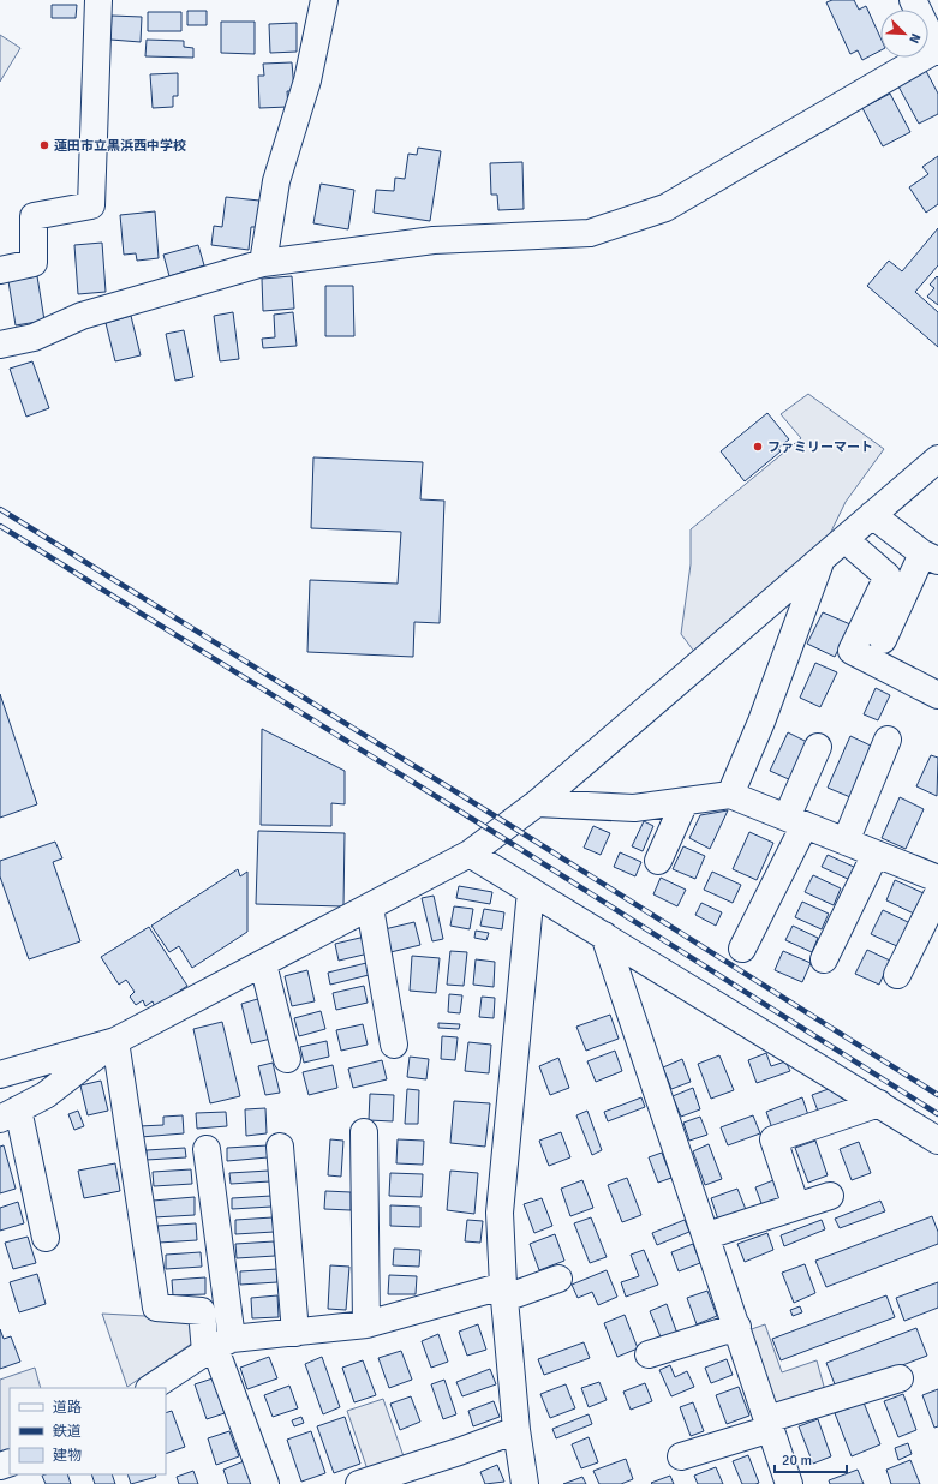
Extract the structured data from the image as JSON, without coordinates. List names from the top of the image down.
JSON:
{
  "places": ["蓮田市立黒浜西中学校", "ファミリーマート"],
  "legend": ["道路", "鉄道", "建物"],
  "scale_bar": "20 m",
  "north": "bottom right"
}
